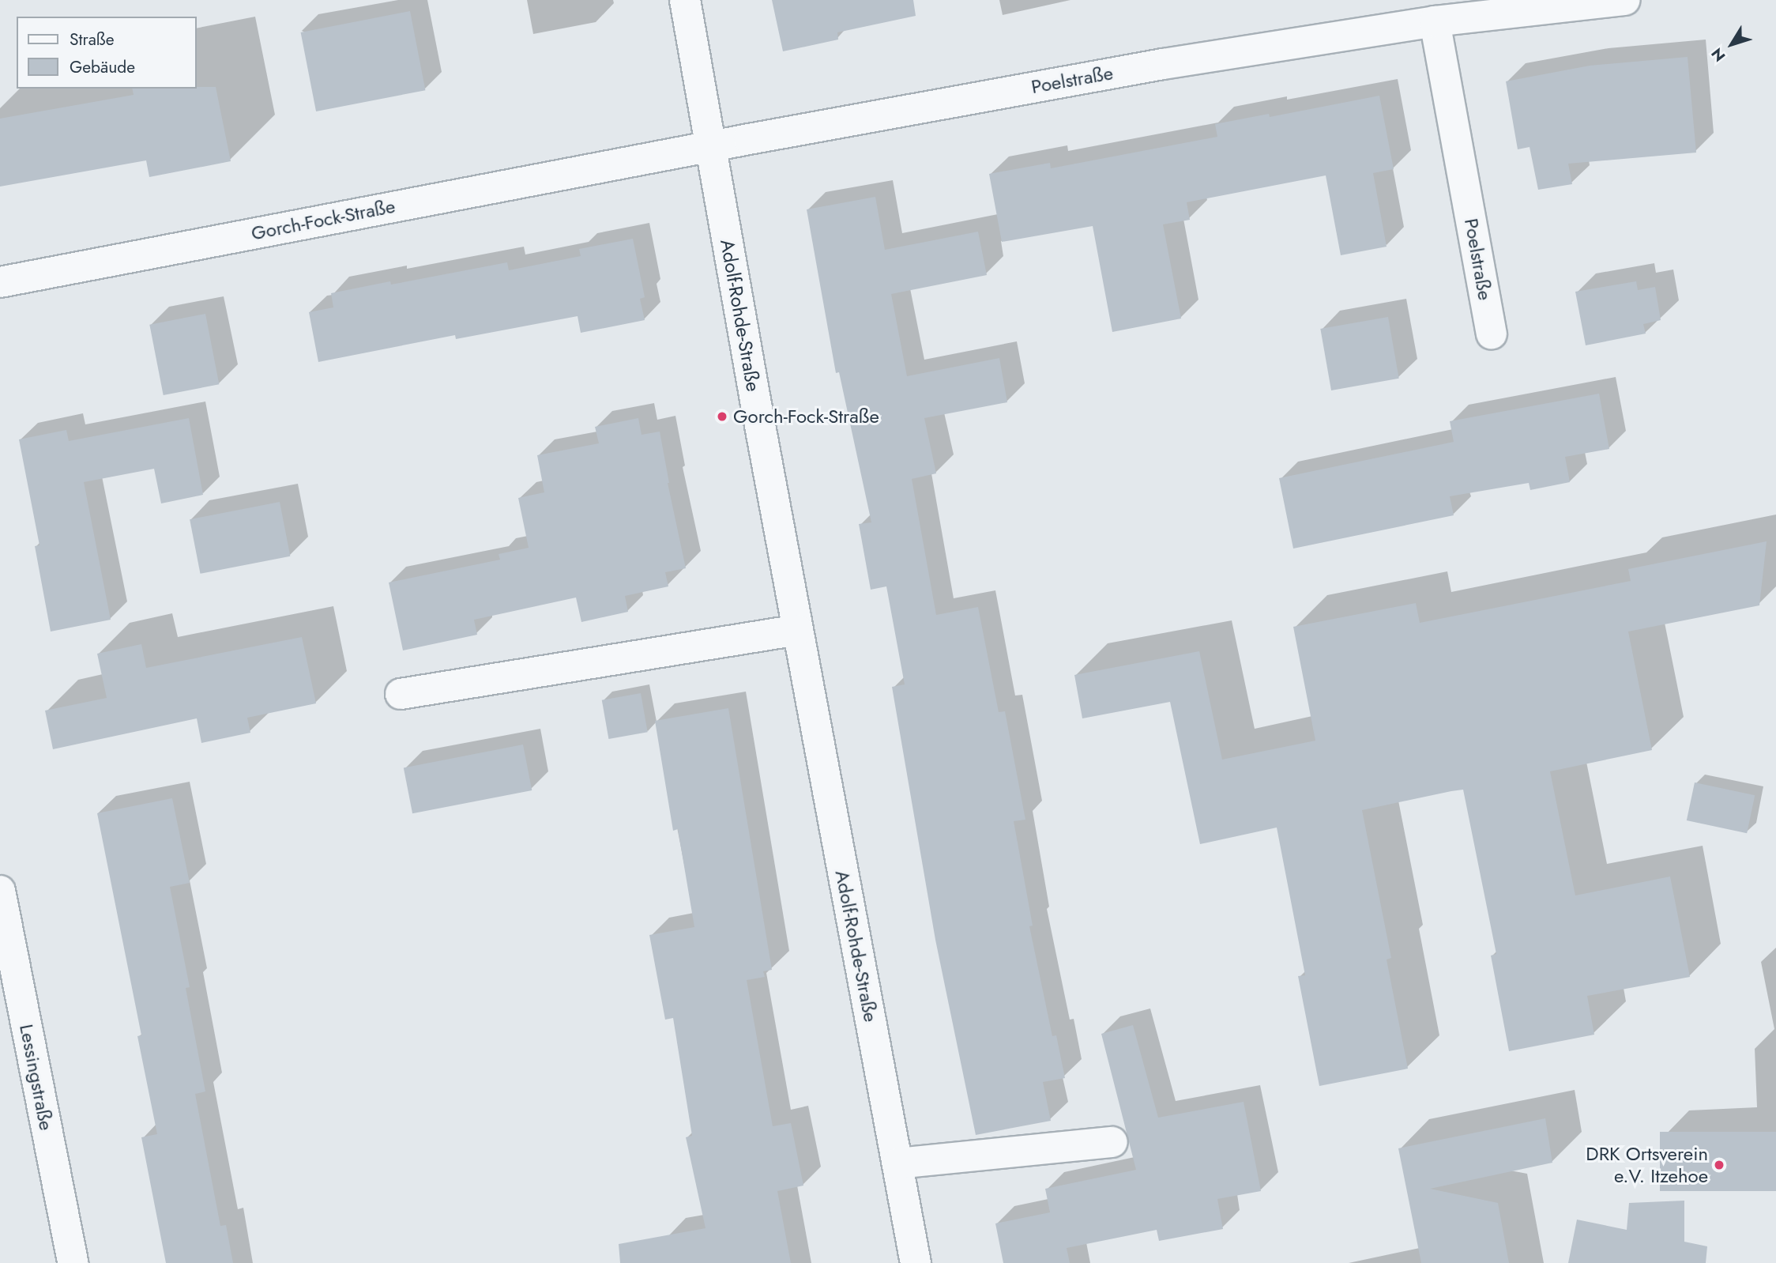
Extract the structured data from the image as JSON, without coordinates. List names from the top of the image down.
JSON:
{
  "streets": {
    "street": [
      "Poelstraße",
      "Gorch-Fock-Straße",
      "Adolf-Rohde-Straße",
      "Lessingstraße"
    ]
  },
  "crossings": [
    ["Poelstraße", "Gorch-Fock-Straße"],
    ["Poelstraße", "Adolf-Rohde-Straße"],
    ["Gorch-Fock-Straße", "Adolf-Rohde-Straße"]
  ],
  "places": ["Gorch-Fock-Straße", "DRK Ortsverein e.V. Itzehoe"],
  "legend": ["Straße", "Gebäude"],
  "north": "bottom left"
}
